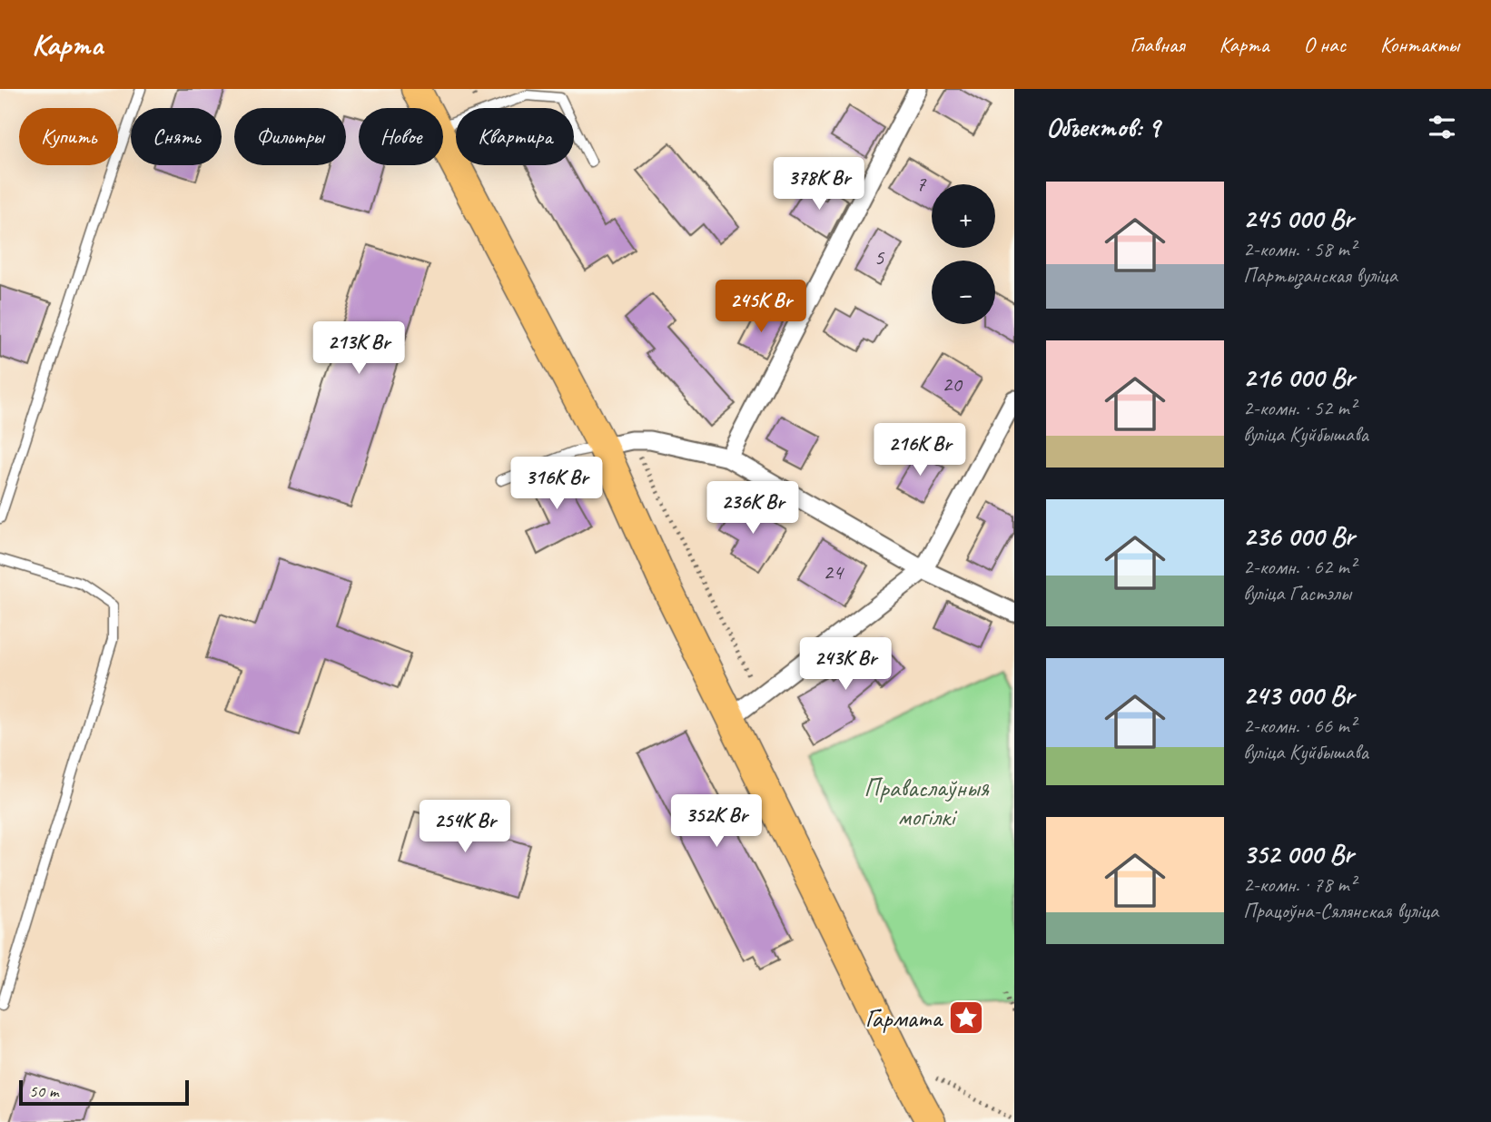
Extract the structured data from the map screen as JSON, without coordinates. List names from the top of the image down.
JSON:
{
  "parks": ["Праваслаўныя могілкі"],
  "places": {
    "place": ["Гармата"]
  },
  "house_numbers": [
    "7",
    "5",
    "20",
    "24"
  ],
  "scale_bar": "50 m",
  "page": {
    "header": "Карта",
    "nav": [
      "Главная",
      "Карта",
      "О нас",
      "Контакты"
    ],
    "heading": "Объектов: 9",
    "chip": [
      "Купить",
      "Снять",
      "Фильтры",
      "Новое",
      "Квартира"
    ],
    "price": [
      "378K Br",
      "245K Br",
      "213K Br",
      "216K Br",
      "316K Br",
      "236K Br",
      "243K Br",
      "352K Br",
      "254K Br"
    ],
    "list": [
      {
        "name": "245 000 Br",
        "note": "2-комн. · 58 m² · Партызанская вуліца"
      },
      {
        "name": "216 000 Br",
        "note": "2-комн. · 52 m² · вуліца Куйбышава"
      },
      {
        "name": "236 000 Br",
        "note": "2-комн. · 62 m² · вуліца Гастэлы"
      },
      {
        "name": "243 000 Br",
        "note": "2-комн. · 66 m² · вуліца Куйбышава"
      },
      {
        "name": "352 000 Br",
        "note": "2-комн. · 78 m² · Працоўна-Сялянская вуліца"
      }
    ],
    "map_buttons": ["+", "−"],
    "scale": "50 m"
  }
}
